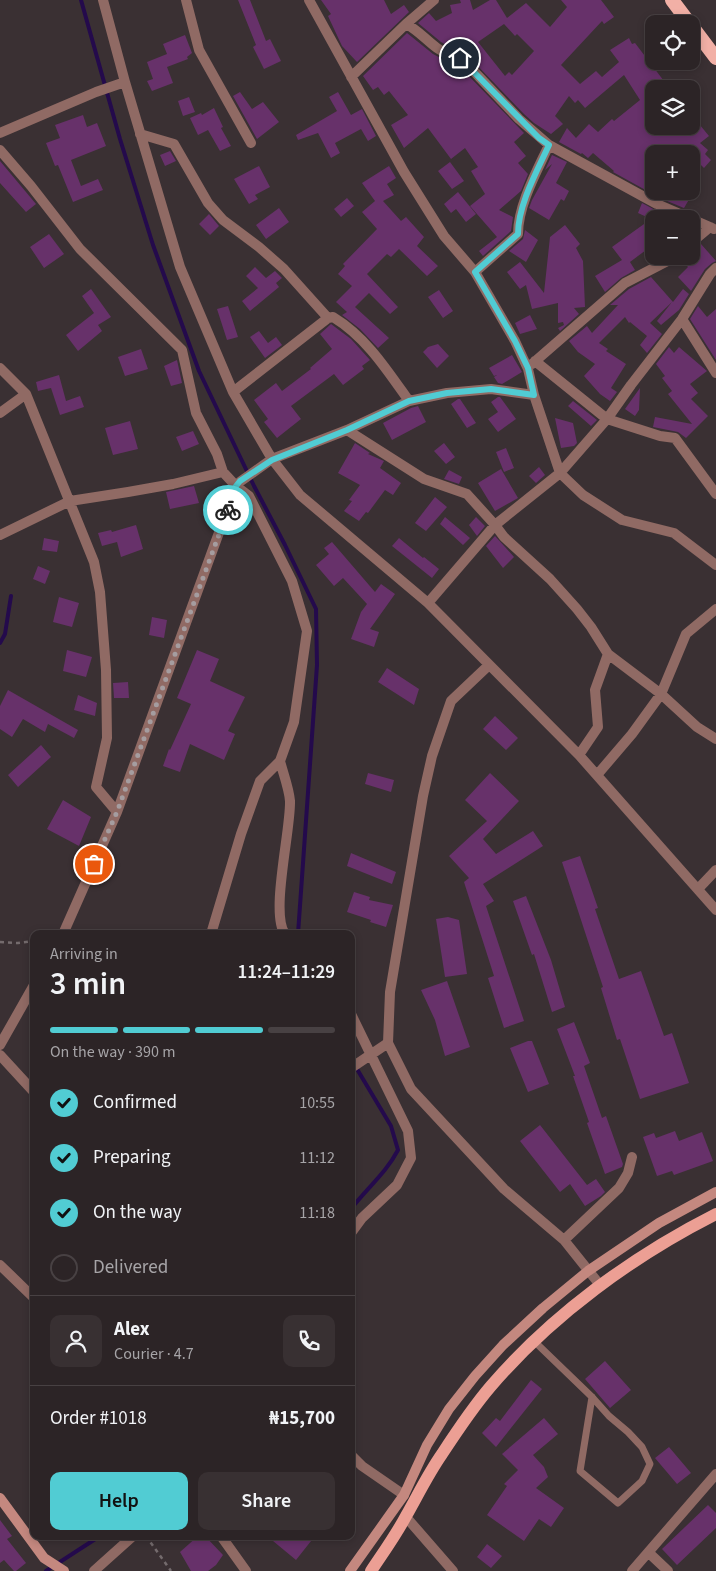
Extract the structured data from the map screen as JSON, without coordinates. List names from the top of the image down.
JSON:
{
  "page": {
    "map_buttons": ["+", "−"],
    "heading": ["3 min", "Arriving in", "11:24–11:29"],
    "panel": [
      "Alex",
      "Courier · 4.7",
      "Order #1018",
      "₦15,700"
    ],
    "bar": "On the way · 390 m",
    "list": [
      ["Confirmed", "10:55"],
      ["Preparing", "11:12"],
      ["On the way", "11:18"],
      "Delivered"
    ],
    "buttons": ["Help", "Share"]
  }
}
